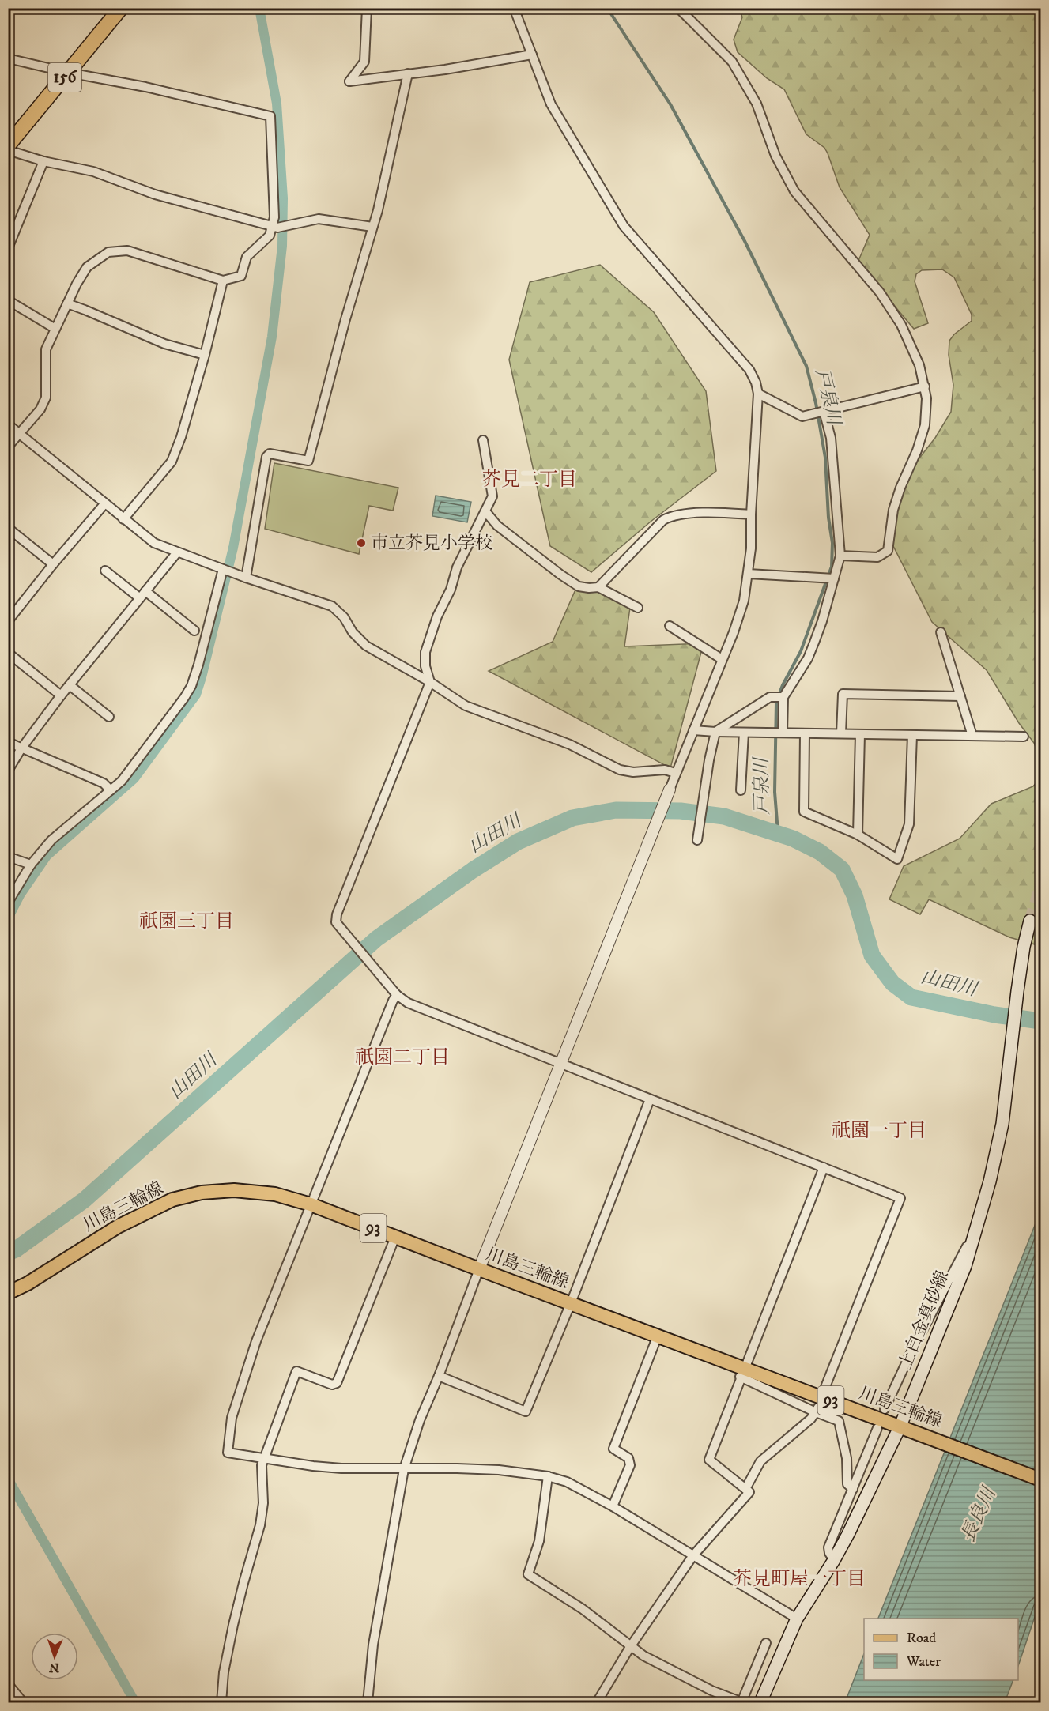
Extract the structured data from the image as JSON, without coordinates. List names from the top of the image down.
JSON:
{
  "streets": {
    "highway": ["156"],
    "main road": ["川島三輪線", "93", "上白金真砂線"]
  },
  "crossings": [
    ["川島三輪線", "上白金真砂線"]
  ],
  "districts": [
    "芥見二丁目",
    "祇園三丁目",
    "祇園二丁目",
    "祇園一丁目",
    "芥見町屋一丁目"
  ],
  "water": ["戸泉川", "山田川", "長良川"],
  "places": ["市立芥見小学校"],
  "legend": ["Road", "Water"],
  "north": "bottom"
}
